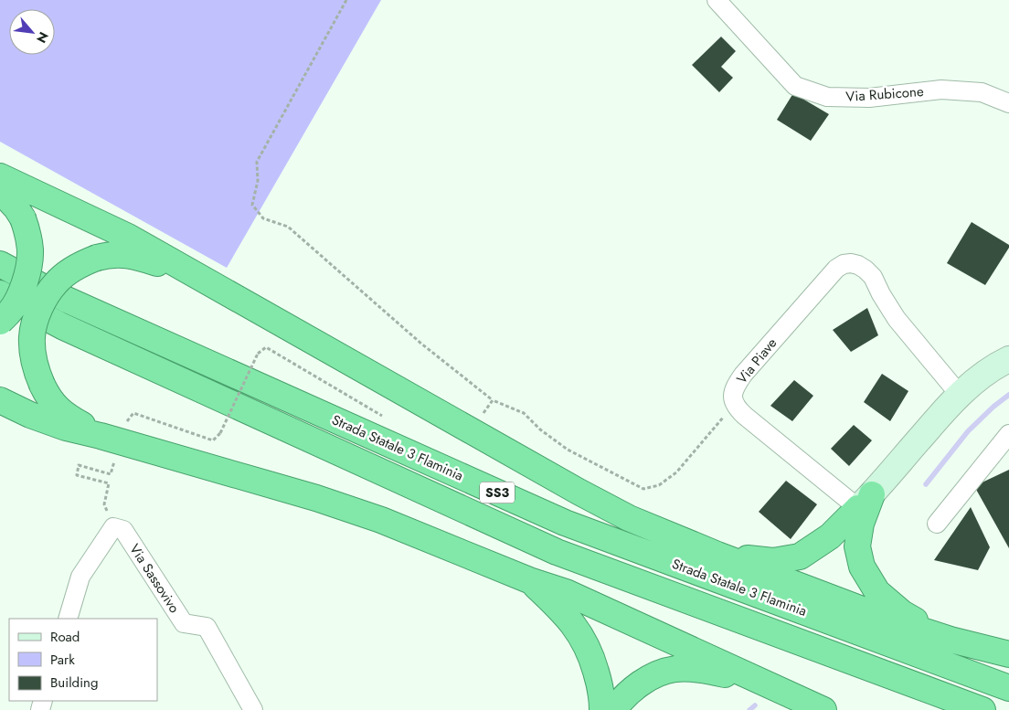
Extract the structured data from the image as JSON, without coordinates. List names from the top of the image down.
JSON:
{
  "streets": {
    "highway": ["Strada Statale 3 Flaminia", "SS3"],
    "street": ["Via Rubicone", "Via Piave", "Via Sassovivo"]
  },
  "legend": ["Road", "Park", "Building"],
  "north": "bottom right"
}
